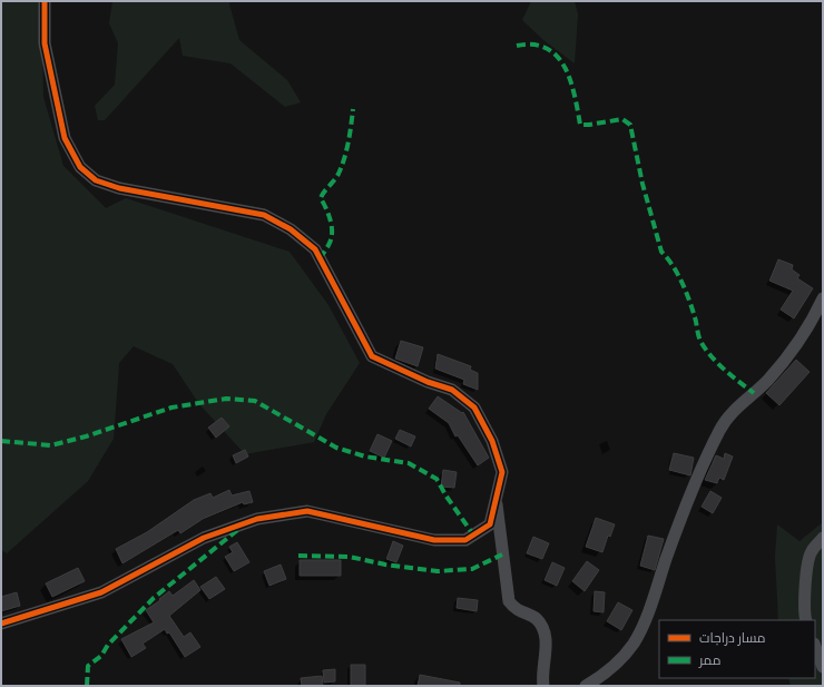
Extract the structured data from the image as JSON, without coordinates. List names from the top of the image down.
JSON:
{
  "legend": ["مسار دراجات", "ممر"]
}
